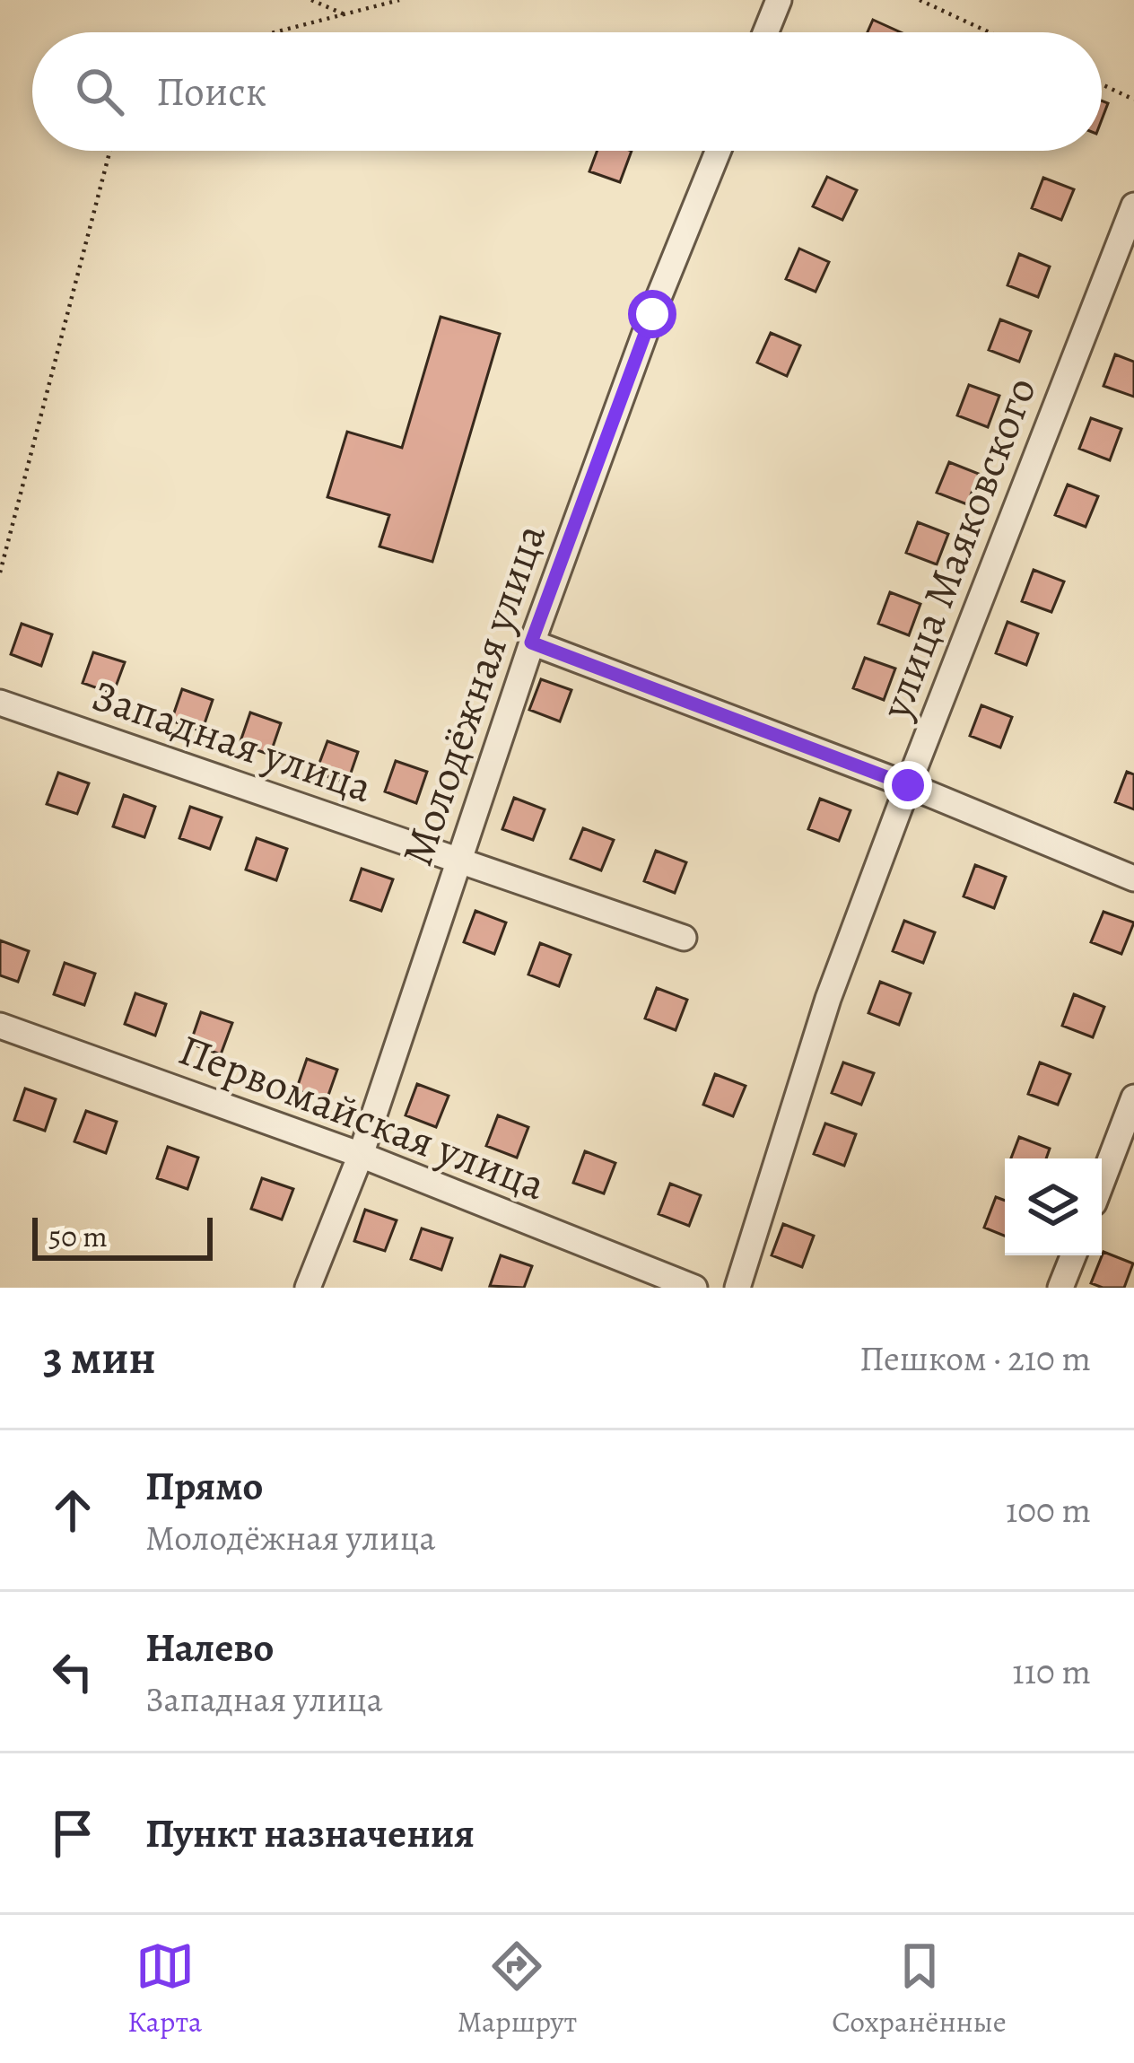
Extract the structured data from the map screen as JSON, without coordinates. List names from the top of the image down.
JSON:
{
  "streets": {
    "street": [
      "улица Маяковского",
      "Молодёжная улица",
      "Западная улица",
      "Первомайская улица"
    ]
  },
  "crossings": [
    ["Молодёжная улица", "Западная улица"],
    ["Молодёжная улица", "Первомайская улица"]
  ],
  "scale_bar": "50 m",
  "page": {
    "search": "Поиск",
    "scale": "50 m",
    "heading": ["3 мин", "Пешком · 210 m"],
    "list": [
      ["Прямо", "Молодёжная улица", "100 m"],
      ["Налево", "Западная улица", "110 m"],
      "Пункт назначения"
    ],
    "nav": ["Карта", "Маршрут", "Сохранённые"]
  }
}
